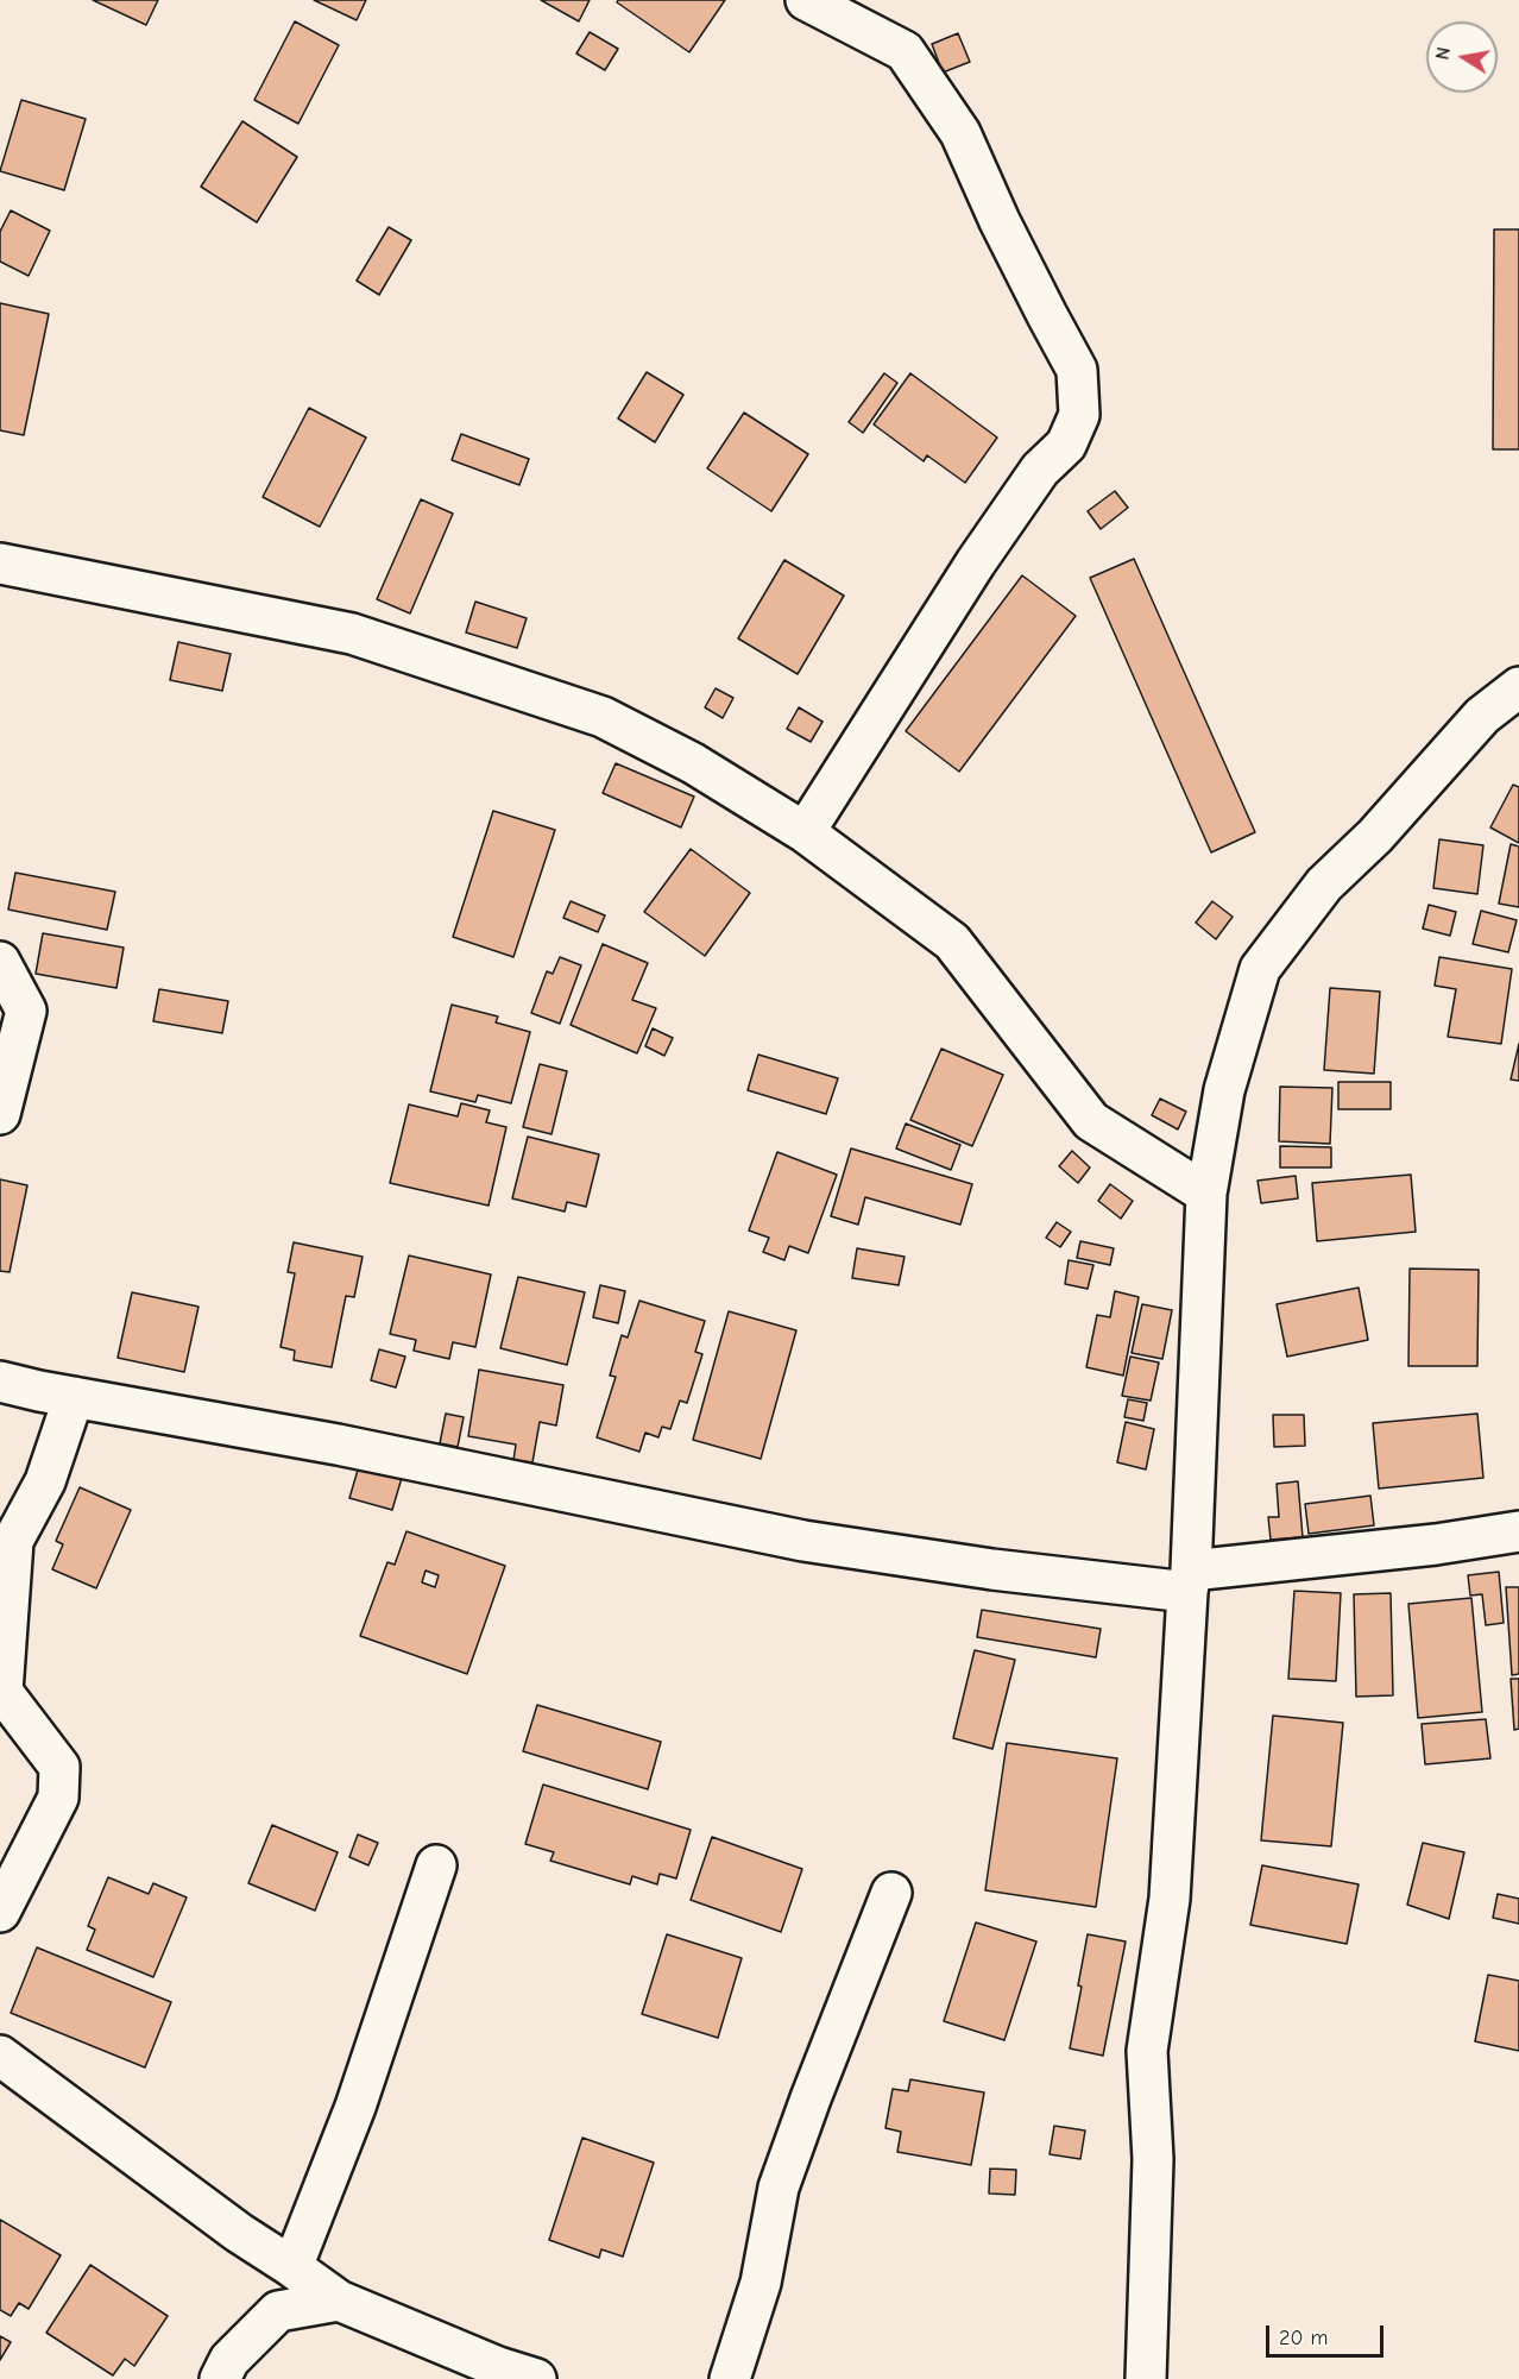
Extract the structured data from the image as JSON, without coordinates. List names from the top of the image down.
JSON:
{
  "scale_bar": "20 m",
  "north": "left"
}
